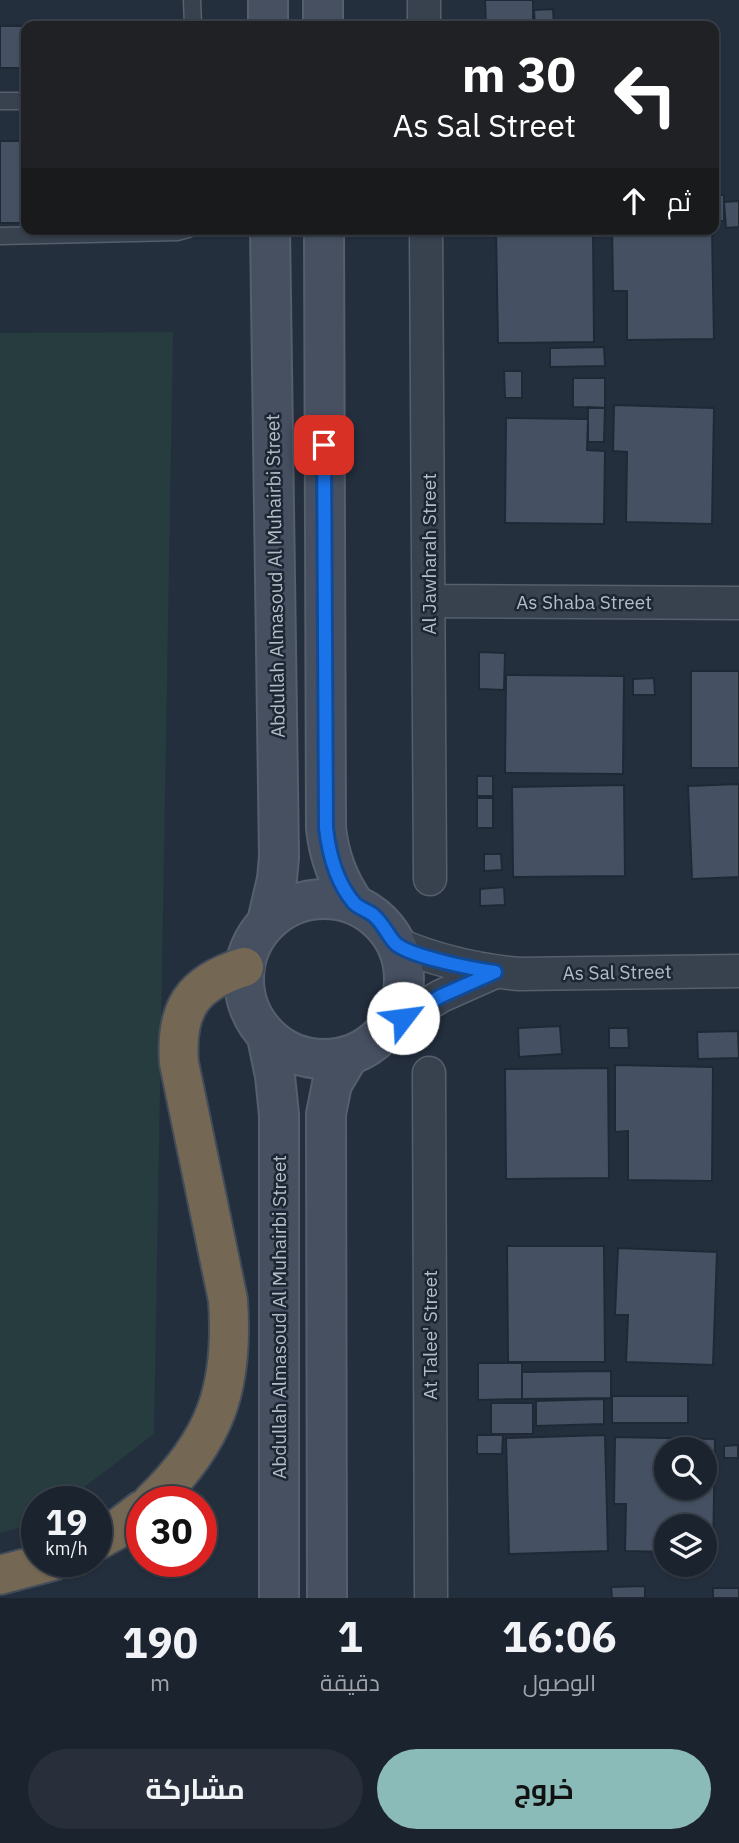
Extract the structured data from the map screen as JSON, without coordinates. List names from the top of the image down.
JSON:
{
  "streets": {
    "street": [
      "Al Jawharah Street",
      "Abdullah Almasoud Al Muhairbi Street",
      "As Shaba Street",
      "As Sal Street",
      "At Talee' Street"
    ]
  },
  "crossings": [
    ["Al Jawharah Street", "As Shaba Street"],
    ["Abdullah Almasoud Al Muhairbi Street", "As Sal Street"]
  ],
  "page": {
    "turn": ["30 m", "As Sal Street"],
    "then": "ثم",
    "speed": "19 km/h",
    "limit": "30",
    "eta": [
      "16:06",
      "الوصول",
      "1",
      "دقيقة",
      "190",
      "m"
    ],
    "buttons": ["خروج", "مشاركة"]
  }
}
